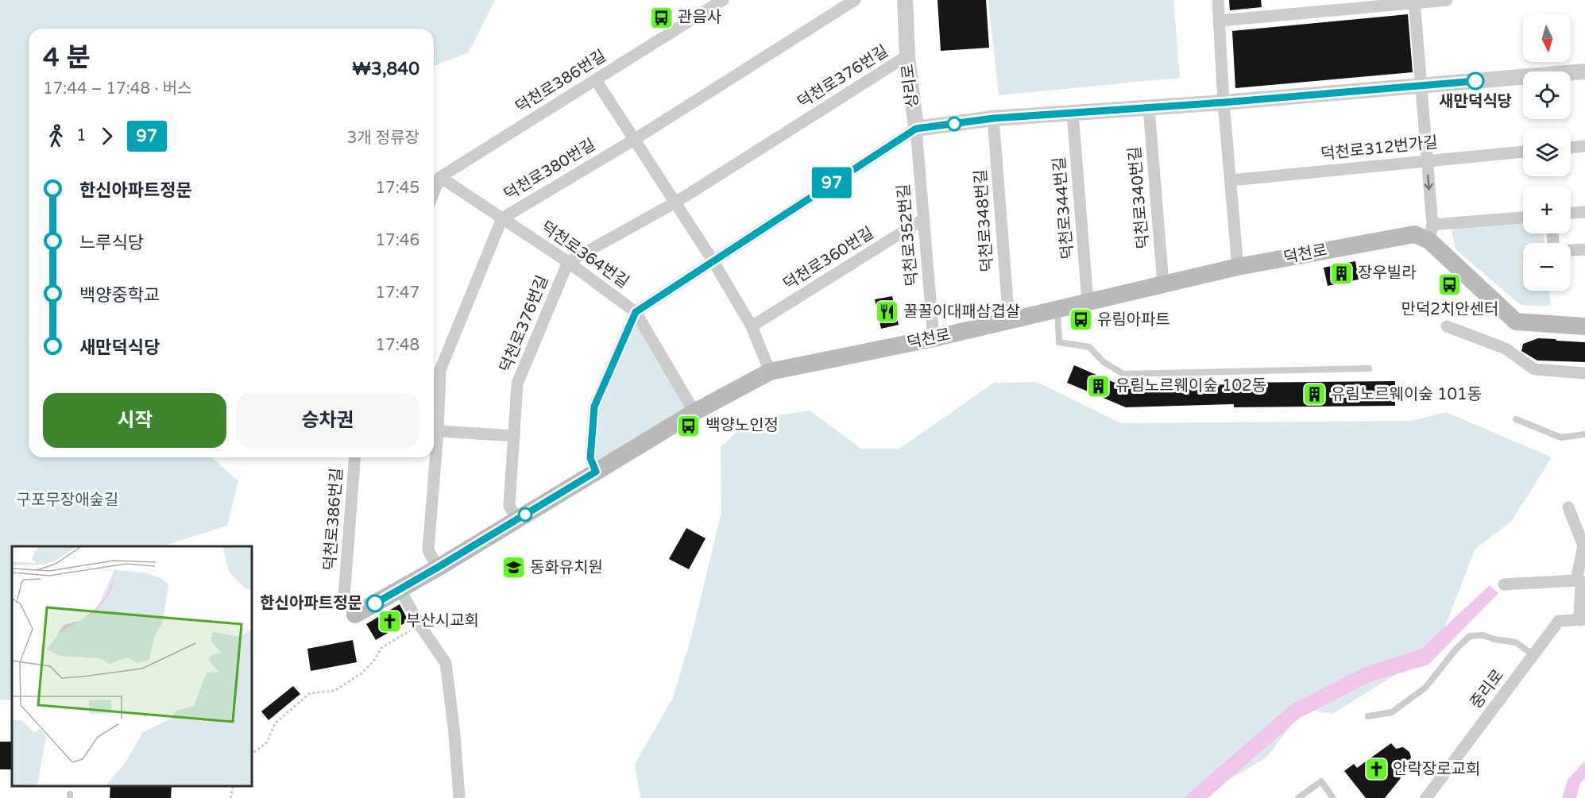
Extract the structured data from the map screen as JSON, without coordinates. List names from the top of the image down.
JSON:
{
  "streets": {
    "main road": ["덕천로"],
    "street": [
      "덕천로376번길",
      "덕천로386번길",
      "상리로",
      "덕천로312번가길",
      "덕천로380번길",
      "덕천로340번길",
      "덕천로344번길",
      "덕천로348번길",
      "덕천로352번길",
      "덕천로364번길",
      "덕천로360번길",
      "중리로"
    ]
  },
  "crossings": [
    ["덕천로376번길", "상리로"],
    ["덕천로376번길", "덕천로"],
    ["덕천로376번길", "덕천로364번길"],
    ["덕천로386번길", "덕천로"],
    ["덕천로386번길", "덕천로364번길"],
    ["상리로", "덕천로340번길"],
    ["상리로", "덕천로344번길"],
    ["상리로", "덕천로348번길"],
    ["상리로", "덕천로352번길"],
    ["덕천로380번길", "덕천로"],
    ["덕천로380번길", "덕천로364번길"],
    ["덕천로340번길", "덕천로"],
    ["덕천로344번길", "덕천로"],
    ["덕천로348번길", "덕천로"],
    ["덕천로352번길", "덕천로"],
    ["덕천로352번길", "덕천로360번길"],
    ["덕천로", "덕천로364번길"]
  ],
  "parks": ["구포무장애숲길"],
  "places": {
    "bus stop": [
      "관음사",
      "만덕2치안센터",
      "유림아파트",
      "백양노인정"
    ],
    "other": ["새만덕식당", "한신아파트정문"],
    "building": ["장우빌라", "유림노르웨이숲 102동", "유림노르웨이숲 101동"],
    "restaurant": ["꿀꿀이대패삼겹살"],
    "school or university": ["동화유치원"],
    "church": ["부산시교회", "안락장로교회"]
  },
  "lines": ["bus line 97"],
  "north": "bottom",
  "page": {
    "on_map": "97",
    "map_buttons": ["+", "−"],
    "heading": ["4 분", "17:44 – 17:48 · 버스", "₩3,840"],
    "legs": ["1", "97", "3개 정류장"],
    "list": [
      {
        "name": "한신아파트정문",
        "value": "17:45"
      },
      {
        "name": "느루식당",
        "value": "17:46"
      },
      {
        "name": "백양중학교",
        "value": "17:47"
      },
      {
        "name": "새만덕식당",
        "value": "17:48"
      }
    ],
    "buttons": ["시작", "승차권"]
  }
}
